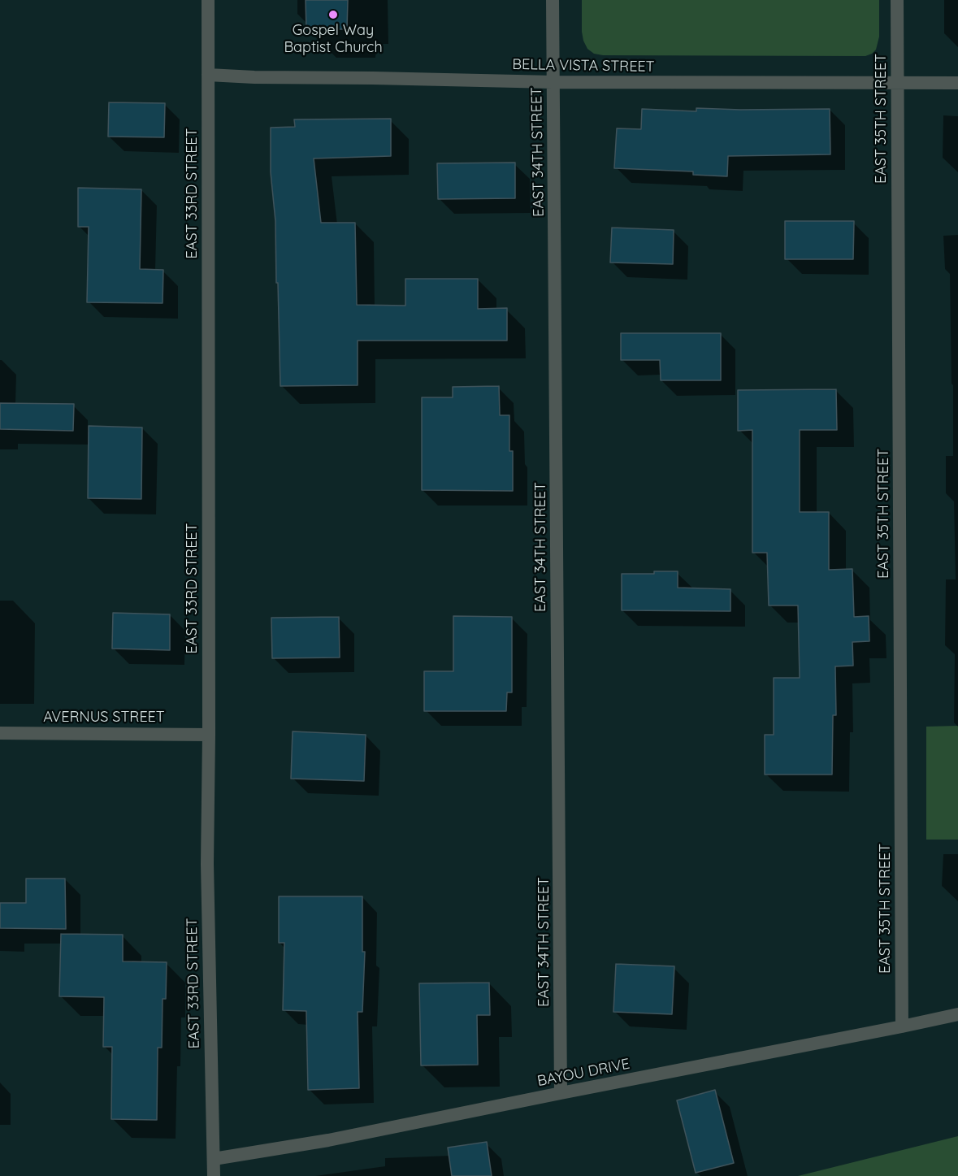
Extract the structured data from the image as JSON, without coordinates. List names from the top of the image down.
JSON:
{
  "streets": {
    "street": [
      "BELLA VISTA STREET",
      "EAST 35TH STREET",
      "EAST 34TH STREET",
      "EAST 33RD STREET",
      "AVERNUS STREET",
      "BAYOU DRIVE"
    ]
  },
  "crossings": [
    ["BELLA VISTA STREET", "EAST 35TH STREET"],
    ["BELLA VISTA STREET", "EAST 34TH STREET"],
    ["BELLA VISTA STREET", "EAST 33RD STREET"],
    ["EAST 35TH STREET", "BAYOU DRIVE"],
    ["EAST 34TH STREET", "BAYOU DRIVE"],
    ["EAST 33RD STREET", "AVERNUS STREET"],
    ["EAST 33RD STREET", "BAYOU DRIVE"]
  ],
  "places": ["Gospel Way Baptist Church"]
}
